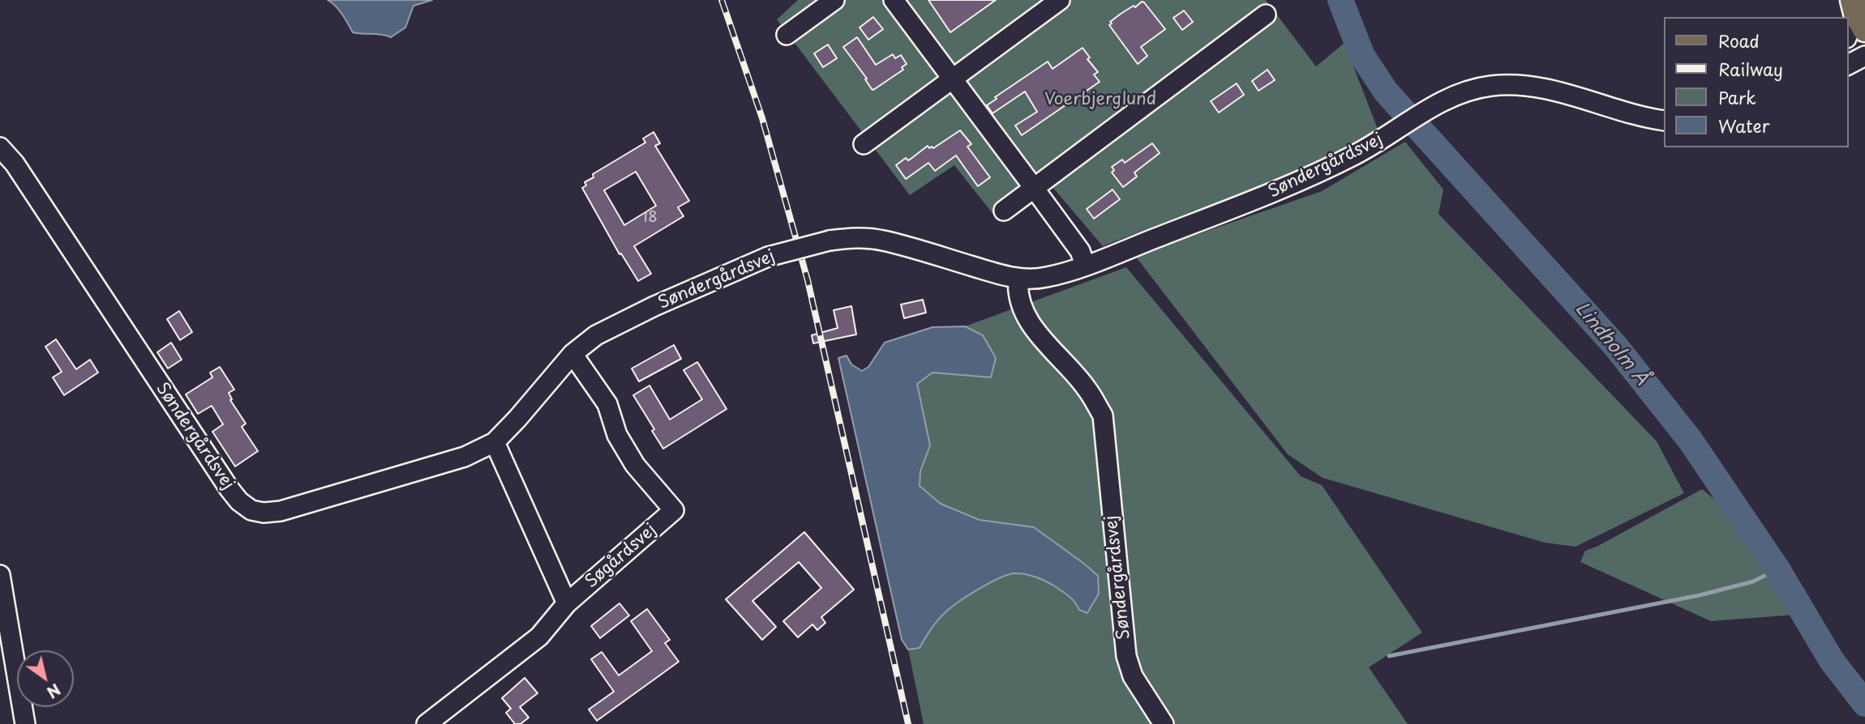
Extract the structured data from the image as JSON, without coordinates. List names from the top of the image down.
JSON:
{
  "streets": {
    "street": ["Søndergårdsvej", "Søgårdsvej"]
  },
  "crossings": [
    ["Søndergårdsvej", "Søgårdsvej"]
  ],
  "water": ["Lindholm Å"],
  "parks": ["Voerbjerglund"],
  "house_numbers": ["18"],
  "legend": [
    "Road",
    "Railway",
    "Park",
    "Water"
  ],
  "north": "bottom right"
}
